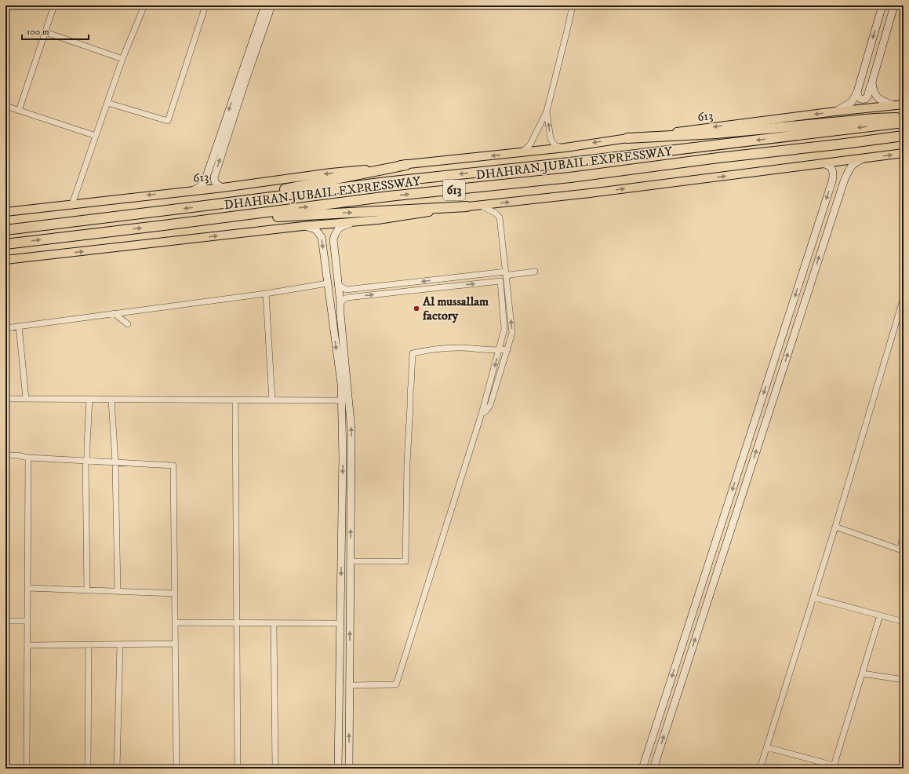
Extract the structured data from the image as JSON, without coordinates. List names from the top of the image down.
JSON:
{
  "streets": {
    "highway": ["613", "DHAHRAN JUBAIL EXPRESSWAY"]
  },
  "places": ["Al mussallam factory"],
  "scale_bar": "100 m"
}
